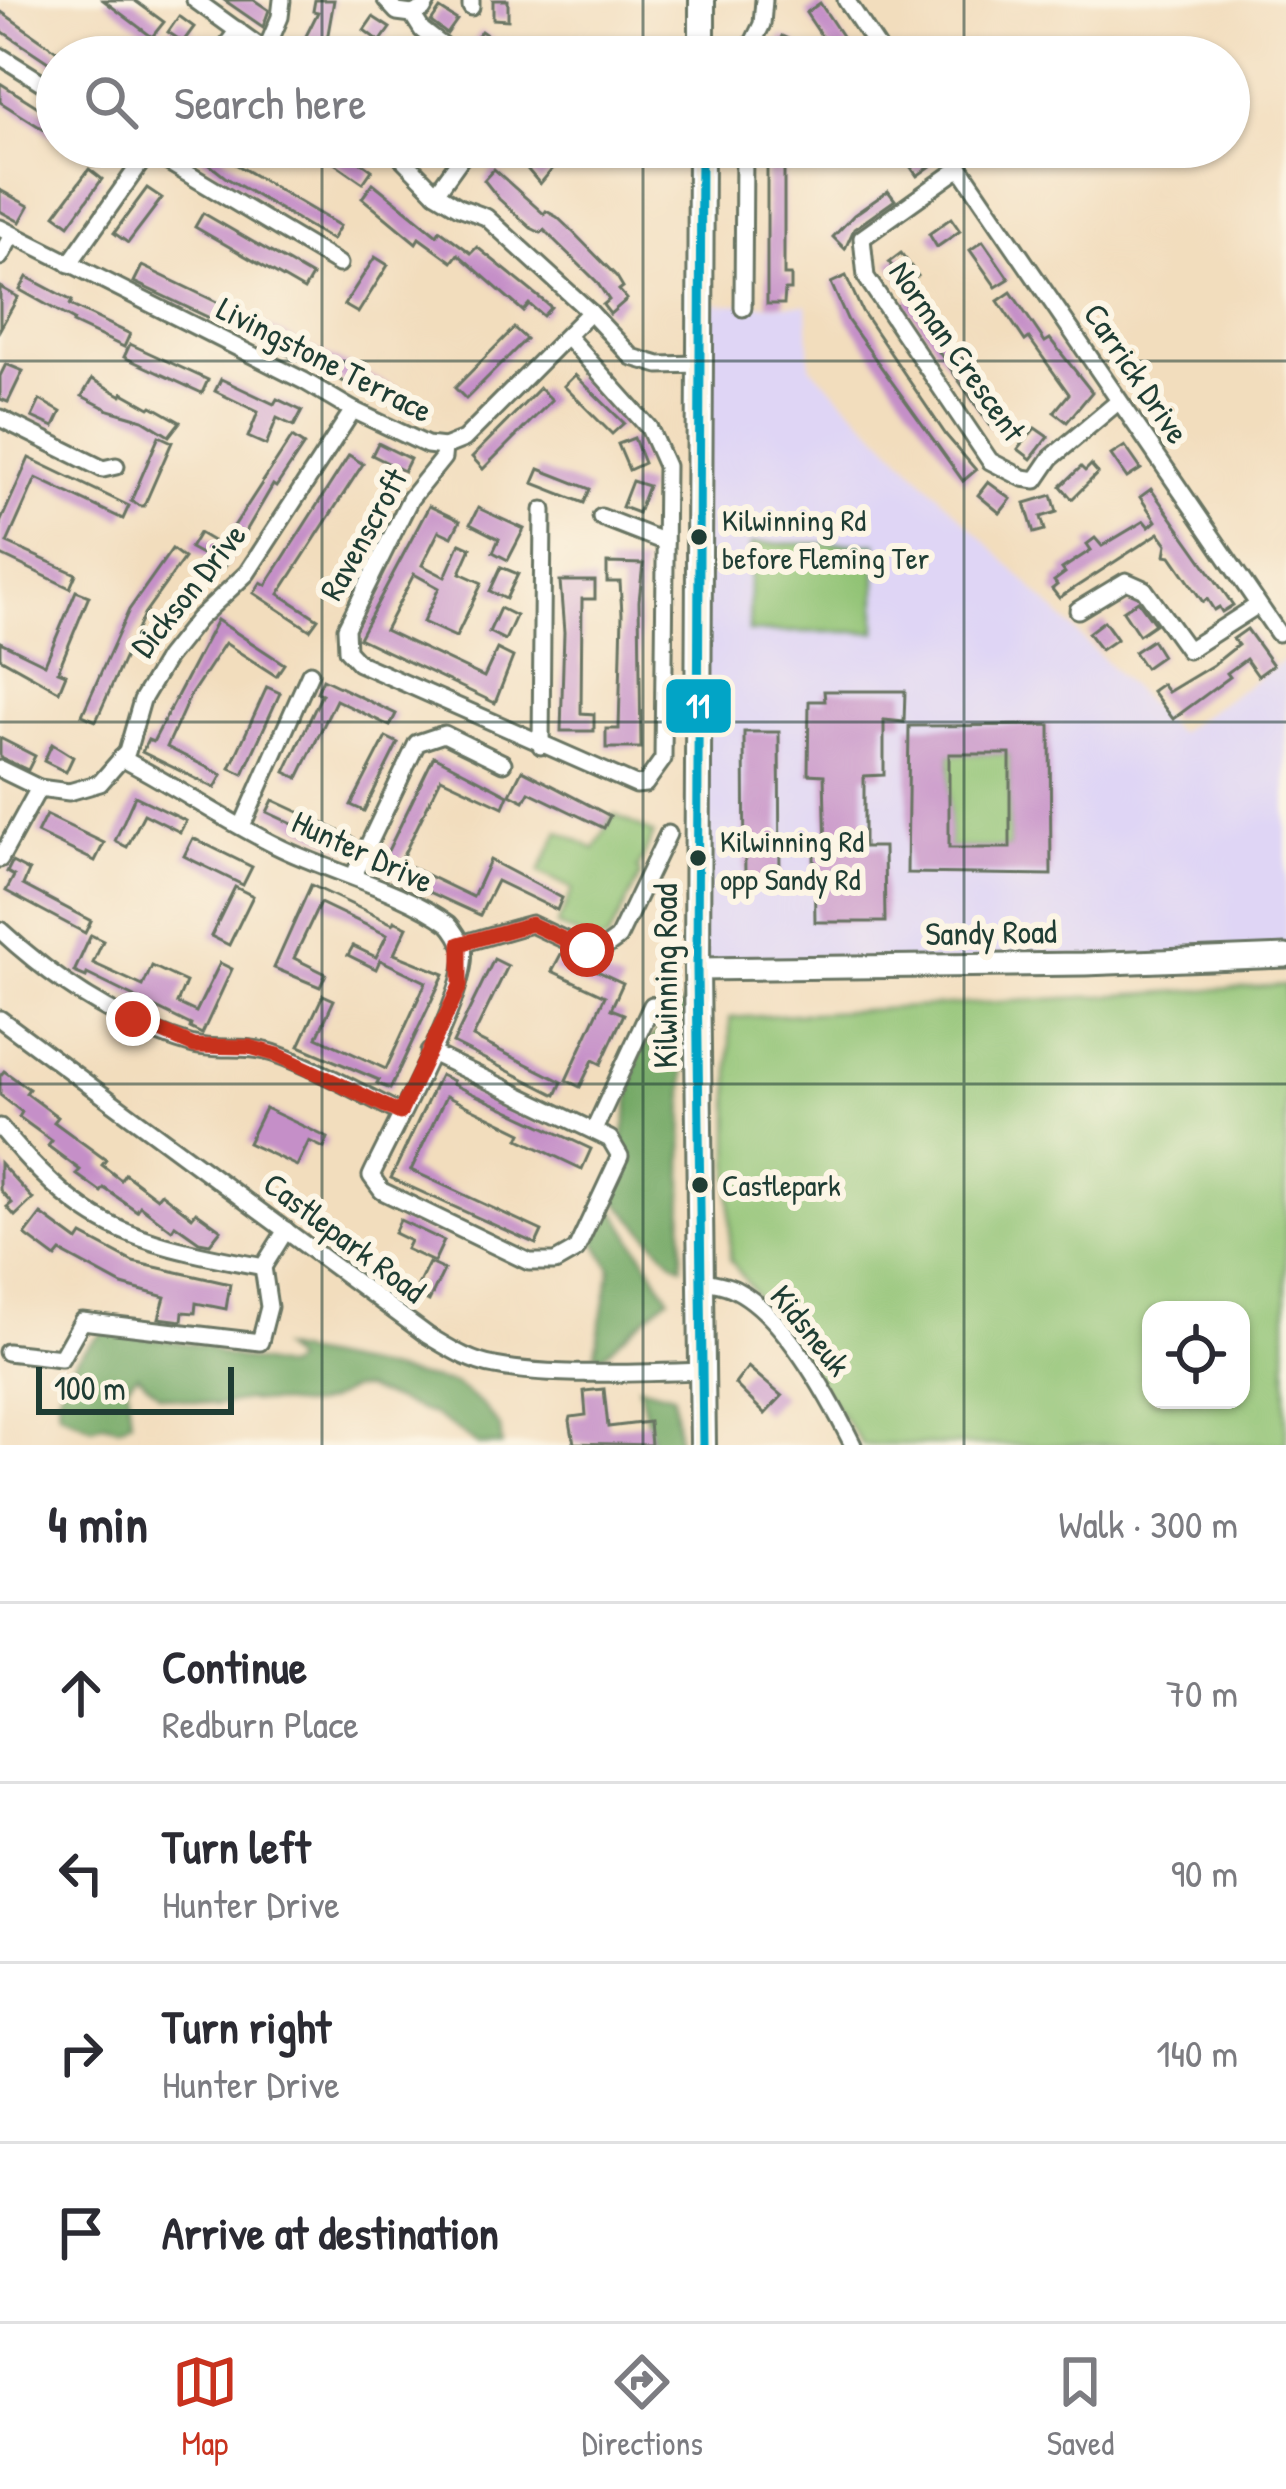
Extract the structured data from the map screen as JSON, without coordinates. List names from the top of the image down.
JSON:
{
  "streets": {
    "main road": ["Sandy Road", "Kilwinning Road"],
    "street": [
      "Norman Crescent",
      "Livingstone Terrace",
      "Carrick Drive",
      "Ravenscroft",
      "Dickson Drive",
      "Hunter Drive",
      "Castlepark Road",
      "Kidsneuk"
    ]
  },
  "crossings": [
    ["Norman Crescent", "Carrick Drive"],
    ["Livingstone Terrace", "Ravenscroft"],
    ["Livingstone Terrace", "Dickson Drive"],
    ["Dickson Drive", "Hunter Drive"],
    ["Sandy Road", "Kilwinning Road"],
    ["Kilwinning Road", "Castlepark Road"],
    ["Kilwinning Road", "Kidsneuk"]
  ],
  "places": ["Kilwinning Rd before Fleming Ter", "Kilwinning Rd opp Sandy Rd", "Castlepark"],
  "lines": ["transit line 11"],
  "scale_bar": "100 m",
  "page": {
    "search": "Search here",
    "scale": "100 m",
    "heading": ["4 min", "Walk · 300 m"],
    "list": [
      ["Continue", "Redburn Place", "70 m"],
      ["Turn left", "Hunter Drive", "90 m"],
      ["Turn right", "Hunter Drive", "140 m"],
      "Arrive at destination"
    ],
    "nav": ["Map", "Directions", "Saved"]
  }
}
